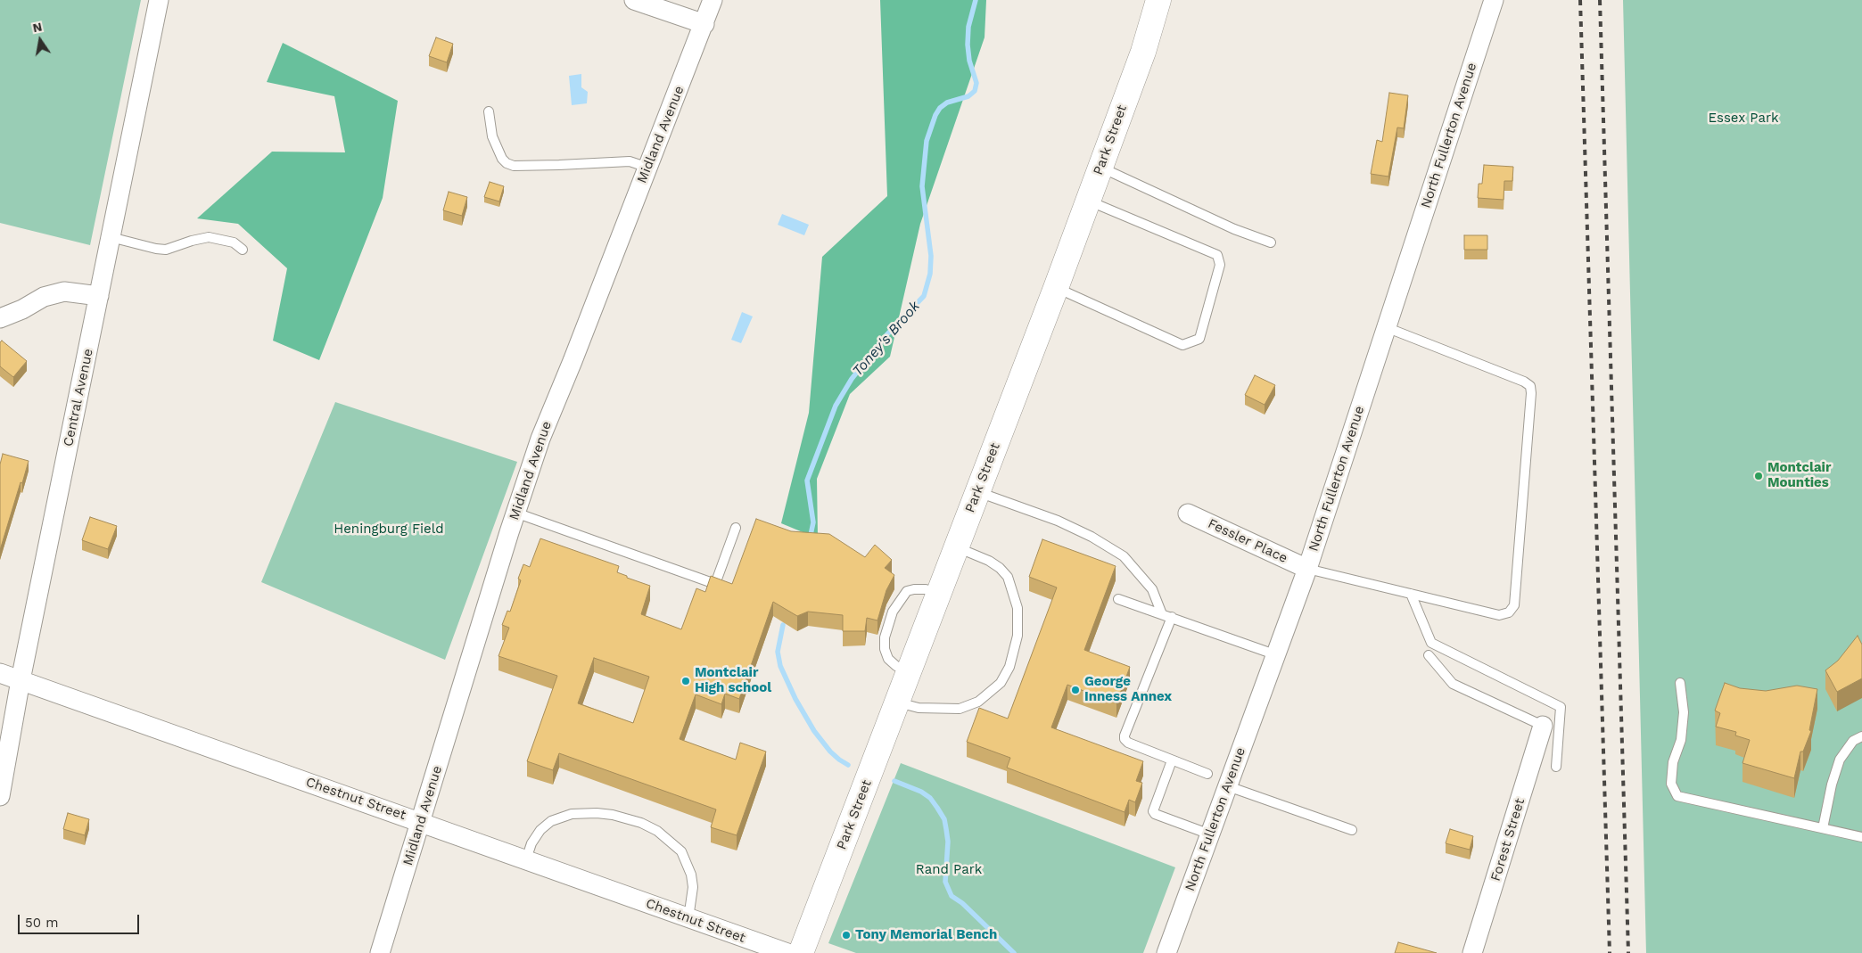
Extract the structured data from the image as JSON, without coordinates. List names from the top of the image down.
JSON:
{
  "streets": {
    "street": [
      "Midland Avenue",
      "North Fullerton Avenue",
      "Park Street",
      "Central Avenue",
      "Fessler Place",
      "Chestnut Street",
      "Forest Street"
    ]
  },
  "crossings": [
    ["Midland Avenue", "Chestnut Street"],
    ["North Fullerton Avenue", "Fessler Place"],
    ["Central Avenue", "Chestnut Street"]
  ],
  "water": ["Toney's Brook"],
  "parks": ["Essex Park", "Heningburg Field", "Rand Park"],
  "places": [
    "Montclair Mounties",
    "Montclair High school",
    "George Inness Annex",
    "Tony Memorial Bench"
  ],
  "scale_bar": "50 m",
  "north": "top"
}
